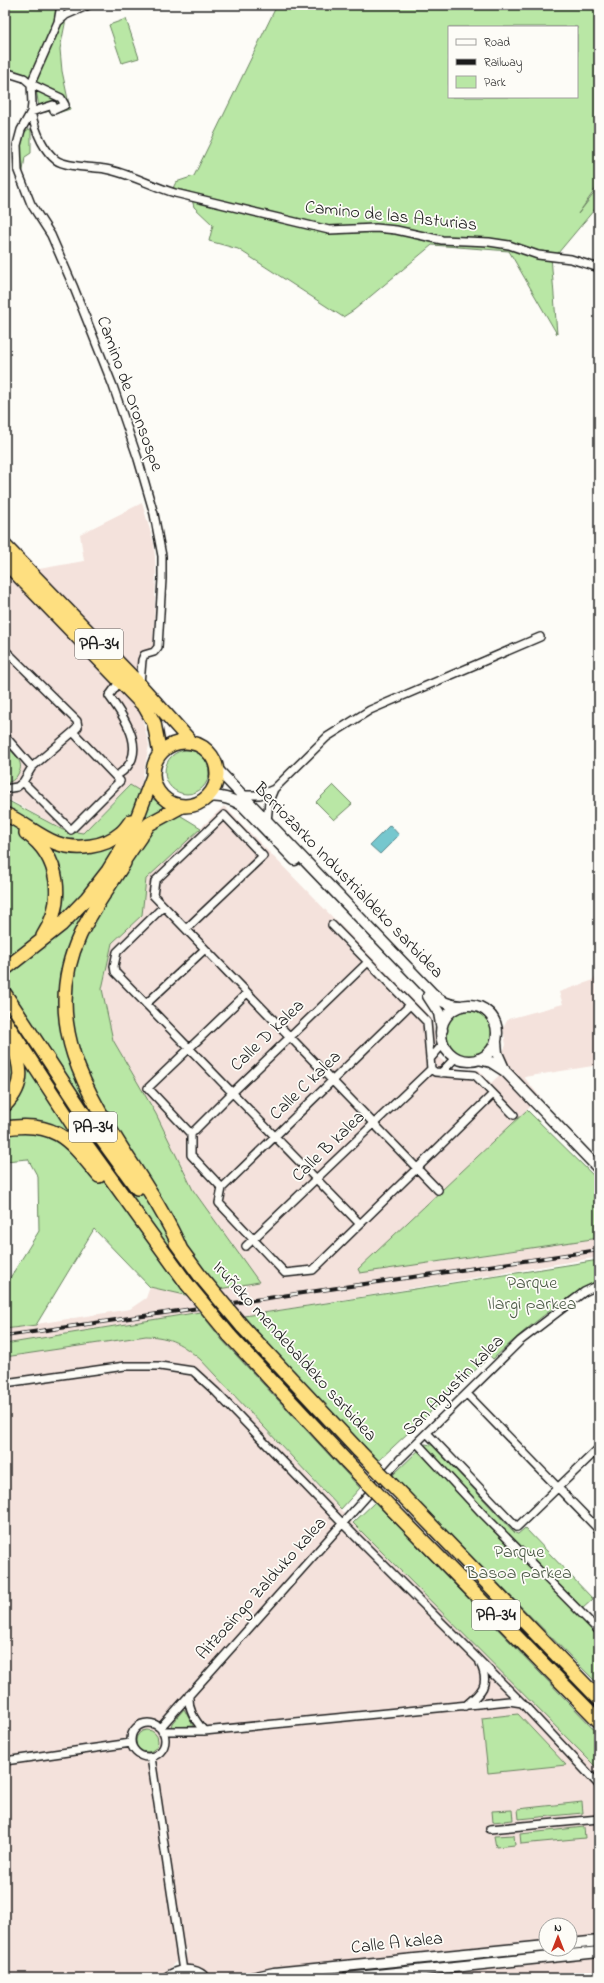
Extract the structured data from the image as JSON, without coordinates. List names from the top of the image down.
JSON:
{
  "streets": {
    "highway": ["PA-34", "Iruñeko mendebaldeko sarbidea"],
    "main road": ["Berriozarko Industrialdeko sarbidea", "Calle A kalea"],
    "street": [
      "Camino de las Asturias",
      "Camino de Oronsospe",
      "Calle D kalea",
      "Calle C kalea",
      "Calle B kalea",
      "San Agustin kalea",
      "Aitzoaingo Zalduko kalea"
    ]
  },
  "crossings": [
    ["Camino de las Asturias", "Camino de Oronsospe"],
    ["Camino de Oronsospe", "PA-34"],
    ["PA-34", "Berriozarko Industrialdeko sarbidea"],
    ["San Agustin kalea", "Aitzoaingo Zalduko kalea"]
  ],
  "parks": ["Parque Ilargi parkea", "Parque Basoa parkea"],
  "legend": ["Road", "Railway", "Park"],
  "north": "top"
}
